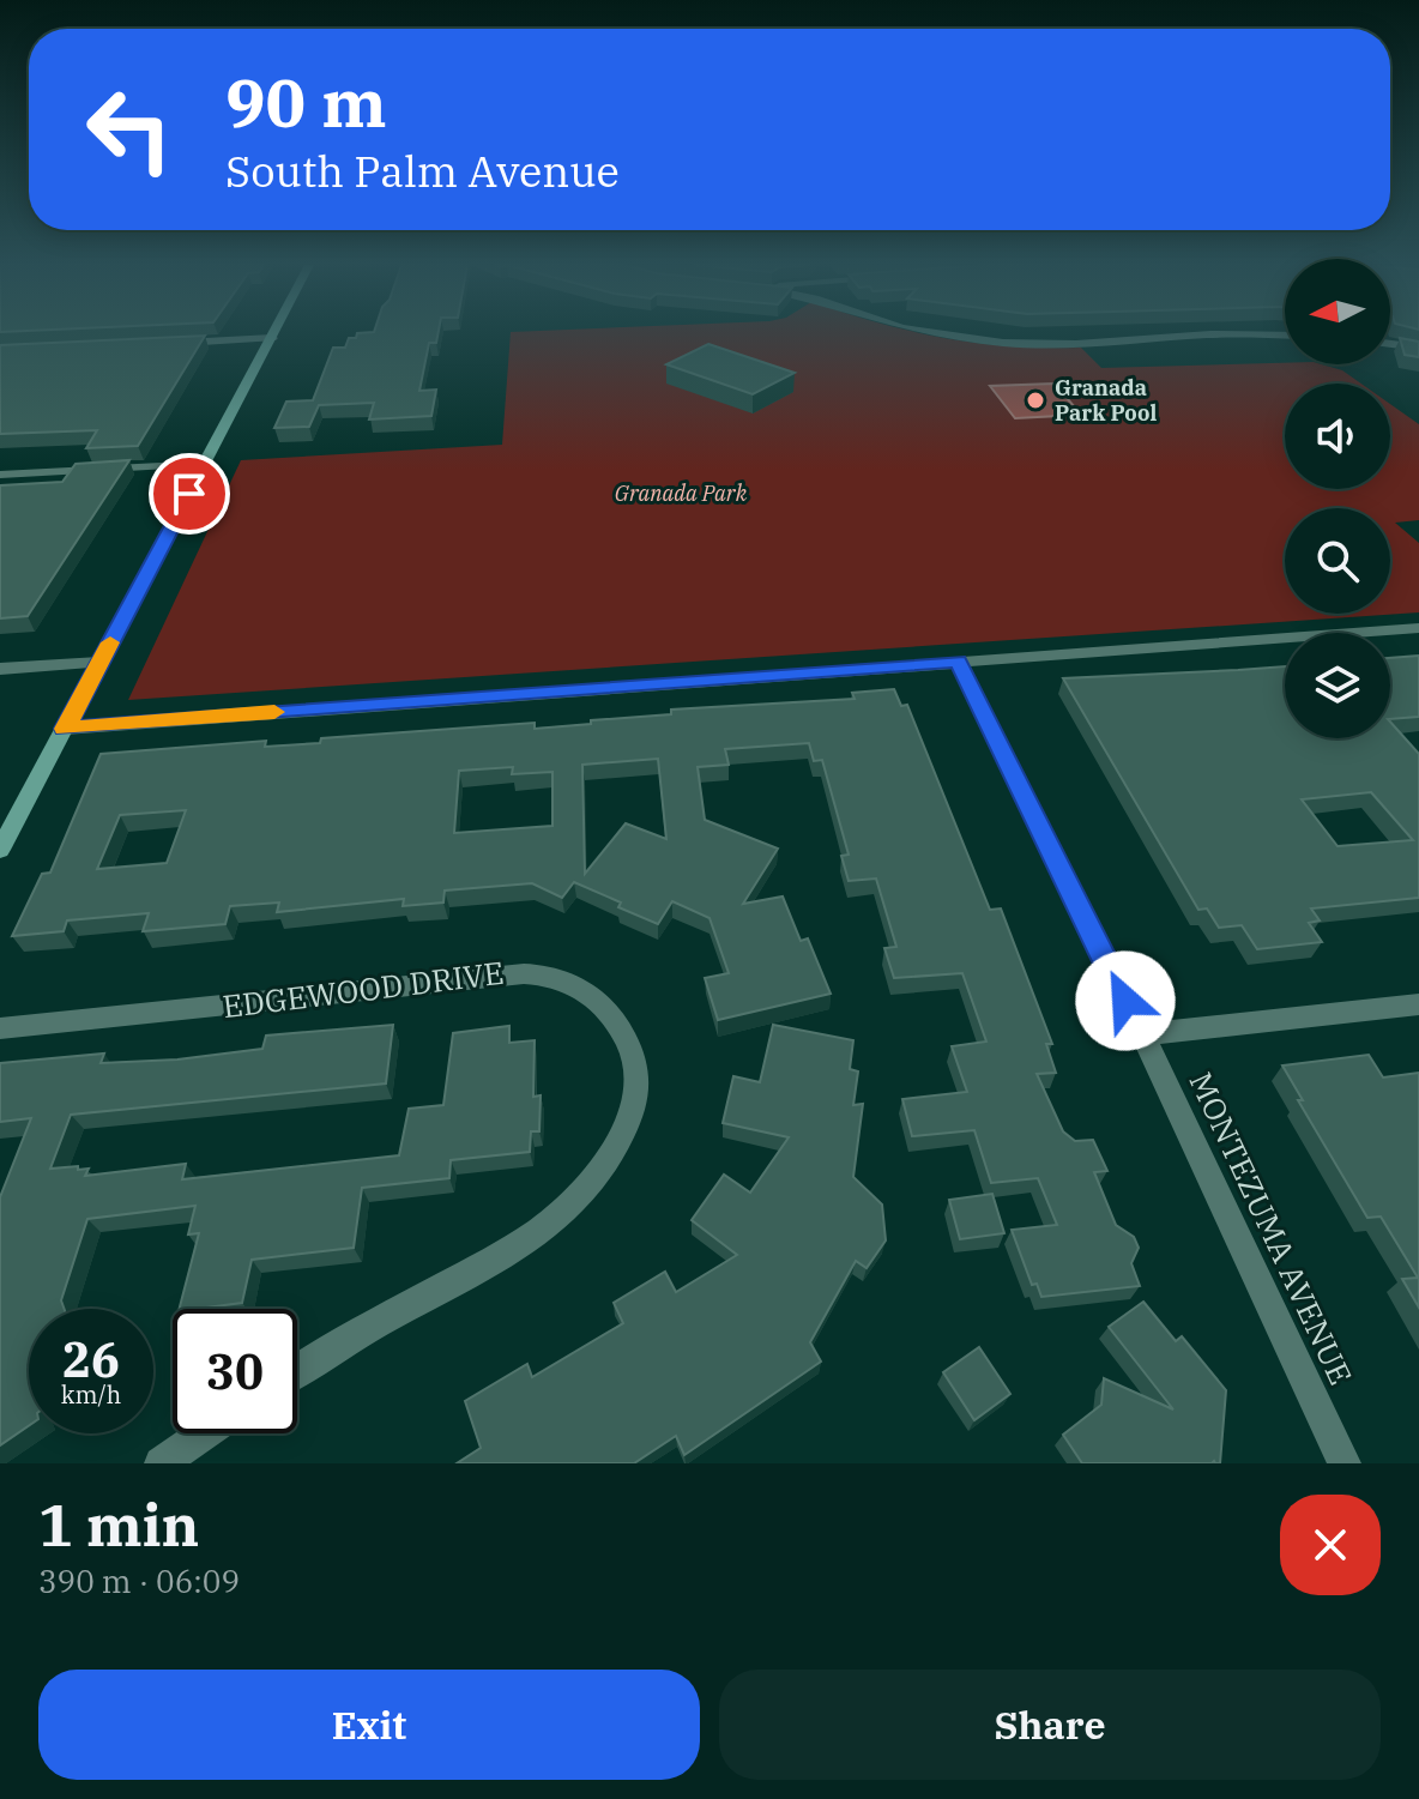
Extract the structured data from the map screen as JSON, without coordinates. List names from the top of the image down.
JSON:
{
  "streets": {
    "street": ["EDGEWOOD DRIVE", "MONTEZUMA AVENUE"]
  },
  "parks": ["Granada Park"],
  "places": ["Granada Park Pool"],
  "north": "left",
  "page": {
    "turn": ["90 m", "South Palm Avenue"],
    "speed": "26 km/h",
    "limit": "30",
    "heading": ["1 min", "390 m · 06:09"],
    "buttons": ["Exit", "Share"]
  }
}
